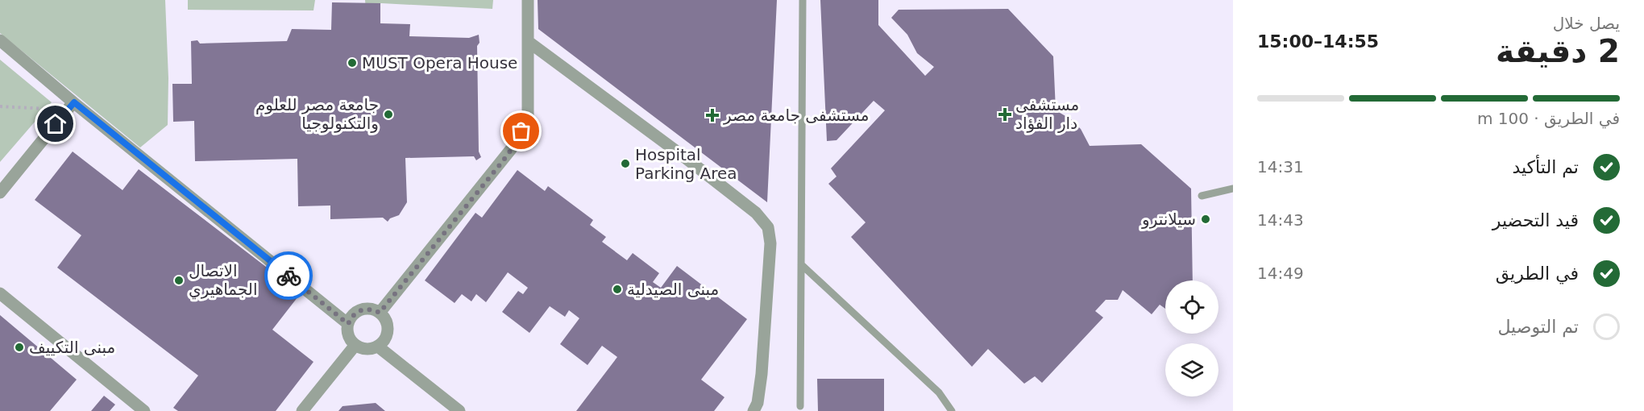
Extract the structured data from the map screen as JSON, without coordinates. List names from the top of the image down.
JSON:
{
  "places": {
    "other": [
      "MUST Opera House",
      "جامعة مصر للعلوم والتكنولوجيا",
      "Hospital Parking Area",
      "سيلانترو",
      "الاتصال الجماهيري",
      "مبنى الصيدلية",
      "مبنى التكييف"
    ],
    "health": ["مستشفى دار الفؤاد", "مستشفى جامعة مصر"]
  },
  "page": {
    "heading": ["2 دقيقة", "يصل خلال", "14:55–15:00"],
    "bar": "في الطريق · 100 m",
    "list": [
      ["تم التأكيد", "14:31"],
      ["قيد التحضير", "14:43"],
      ["في الطريق", "14:49"],
      "تم التوصيل"
    ]
  }
}
